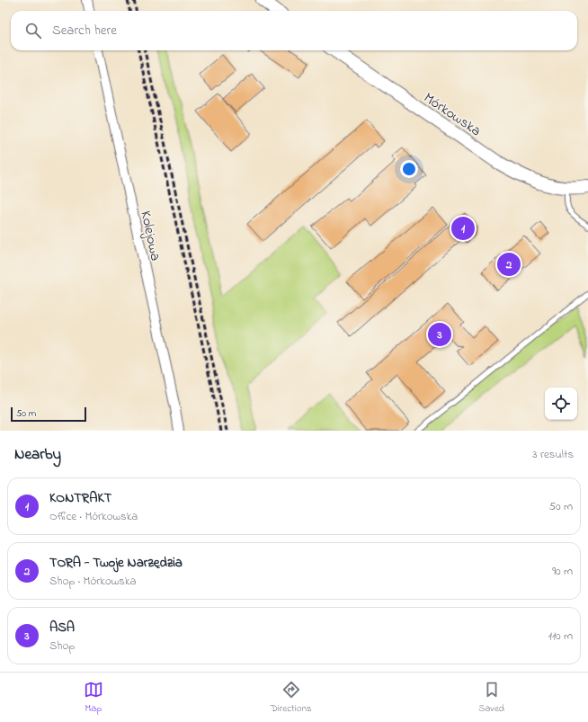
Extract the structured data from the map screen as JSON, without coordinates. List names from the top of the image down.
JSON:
{
  "streets": {
    "street": ["Mórkowska", "Kolejowa"]
  },
  "scale_bar": "50 m",
  "page": {
    "search": "Search here",
    "pins": ["1", "2", "3"],
    "scale": "50 m",
    "heading": ["Nearby", "3 results"],
    "list": [
      {
        "mark": "1",
        "name": "KONTRAKT",
        "note": "Office · Mórkowska",
        "value": "50 m"
      },
      {
        "mark": "2",
        "name": "TORA - Twoje Narzędzia",
        "note": "Shop · Mórkowska",
        "value": "90 m"
      },
      {
        "mark": "3",
        "name": "ASA",
        "note": "Shop",
        "value": "110 m"
      }
    ],
    "nav": ["Map", "Directions", "Saved"]
  }
}
